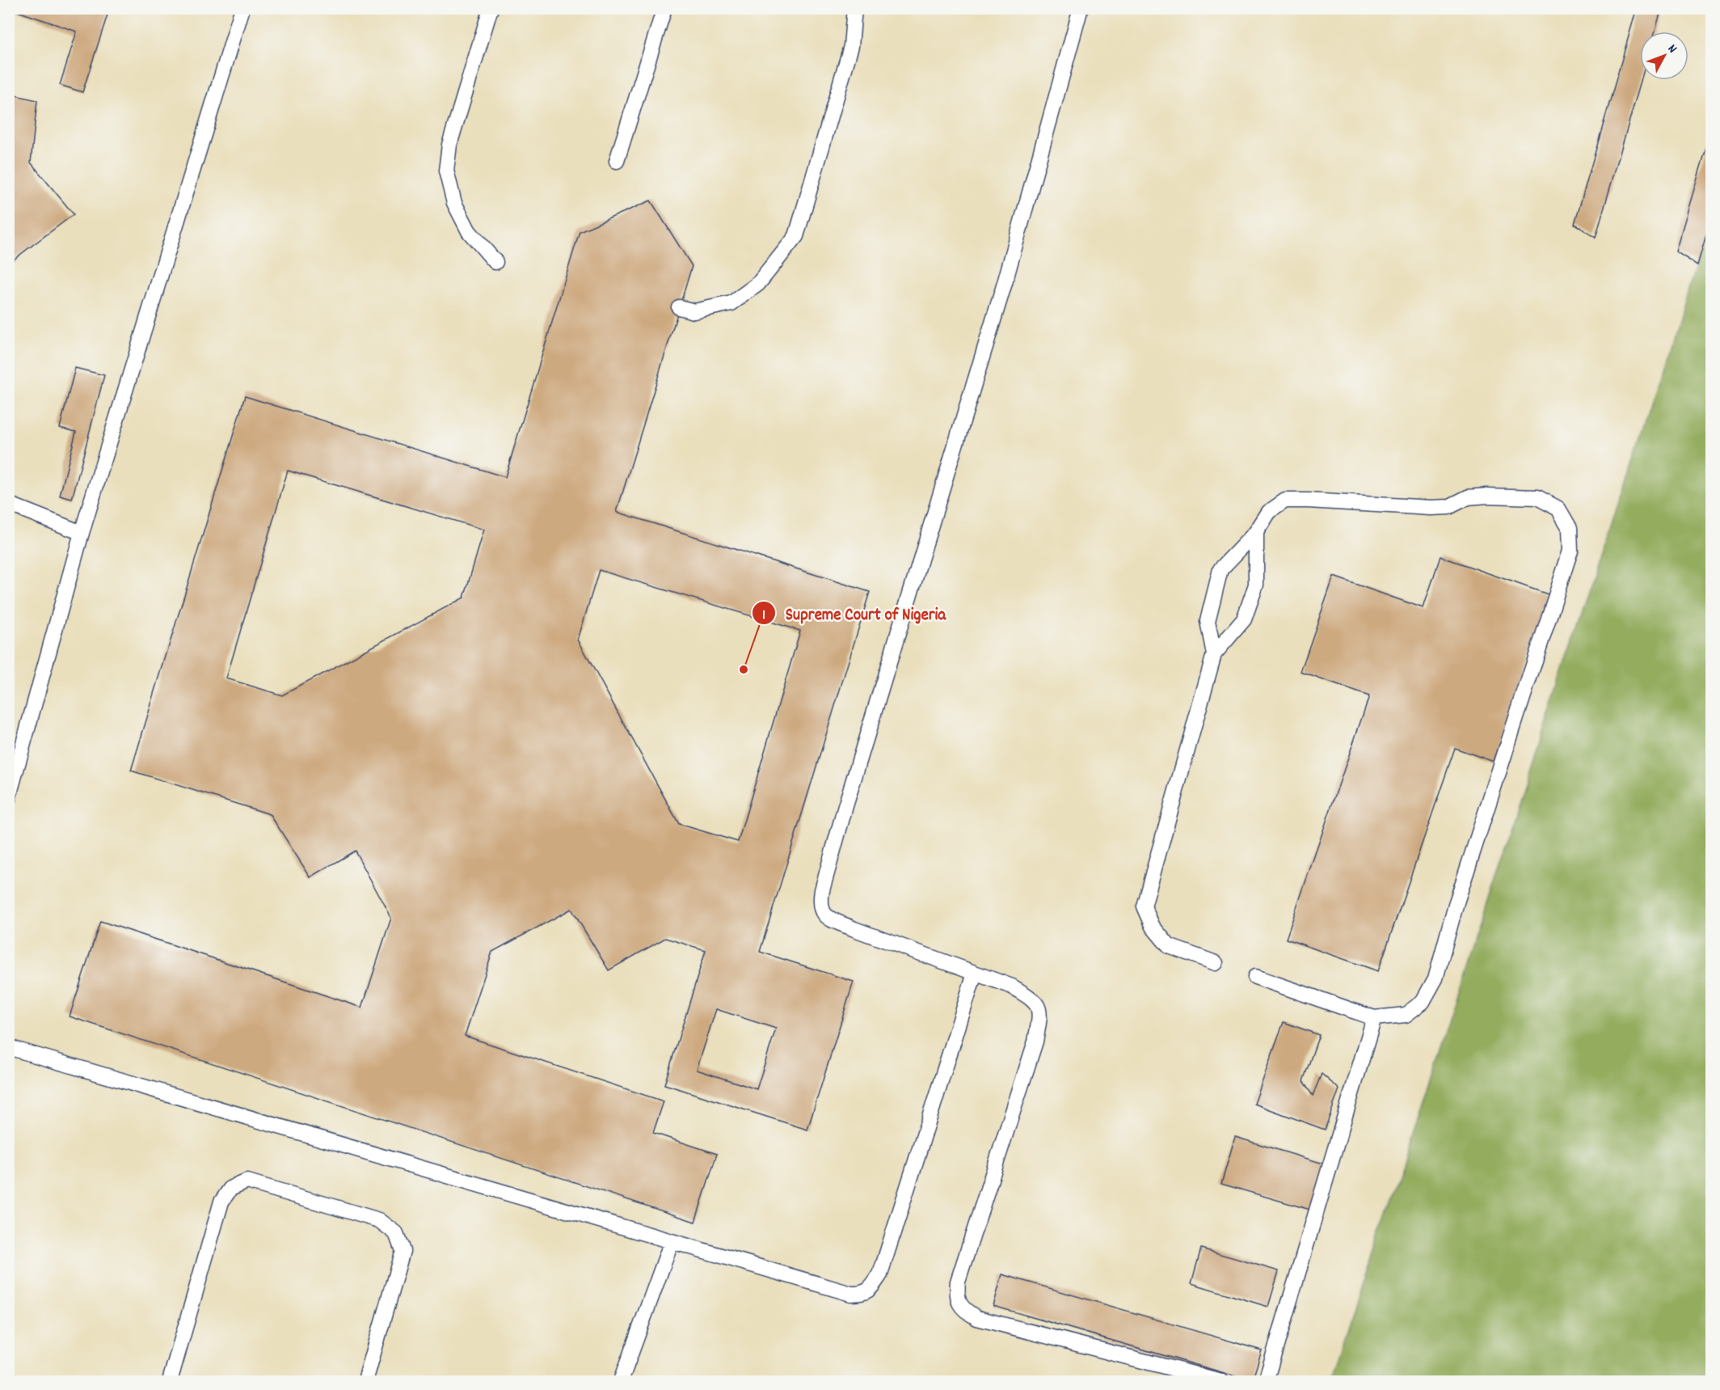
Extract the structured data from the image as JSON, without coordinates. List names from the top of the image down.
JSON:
{
  "places": ["Supreme Court of Nigeria"],
  "north": "top right"
}
